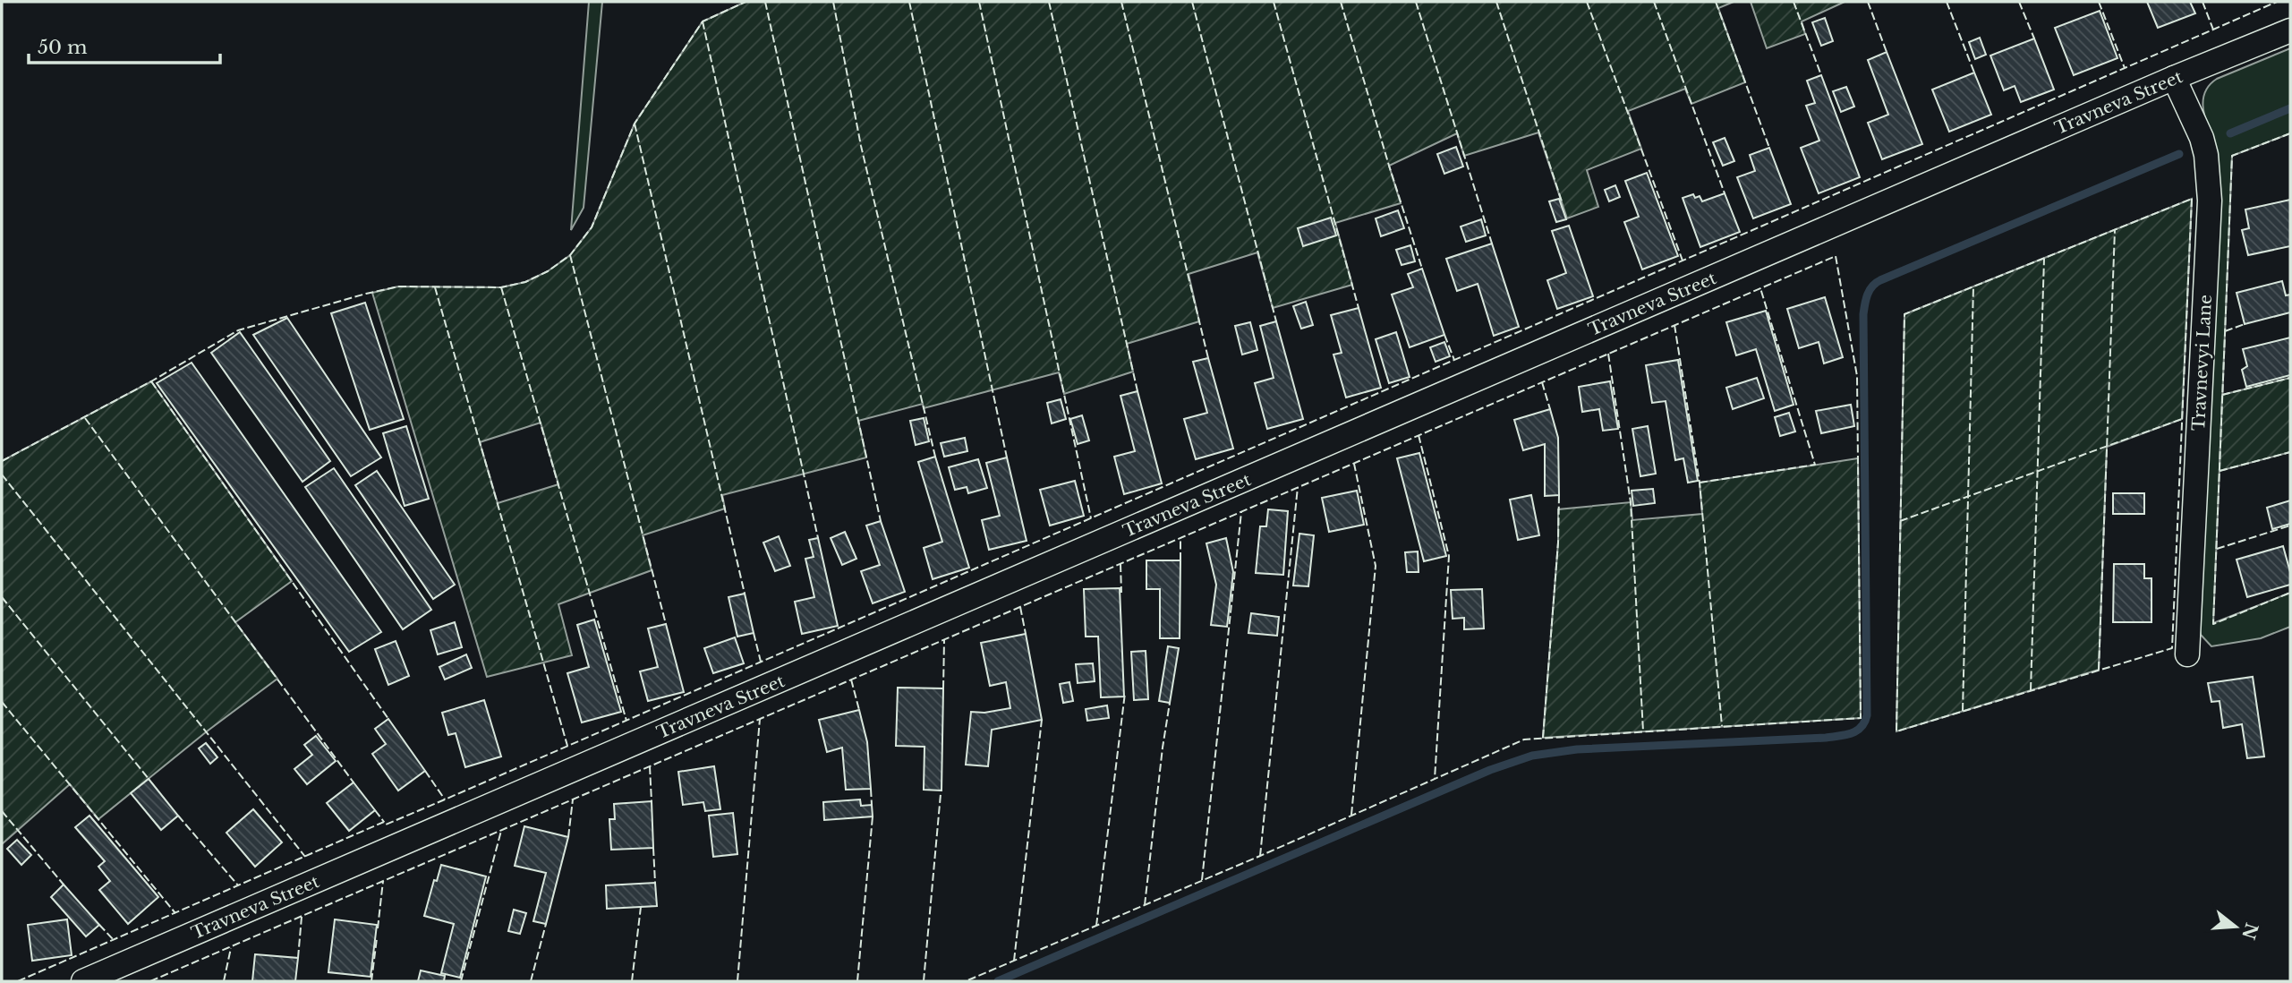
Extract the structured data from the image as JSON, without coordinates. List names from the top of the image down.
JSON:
{
  "streets": {
    "street": ["Travneva Street", "Travnevyi Lane"]
  },
  "crossings": [
    ["Travneva Street", "Travnevyi Lane"]
  ],
  "scale_bar": "50 m",
  "north": "right"
}
